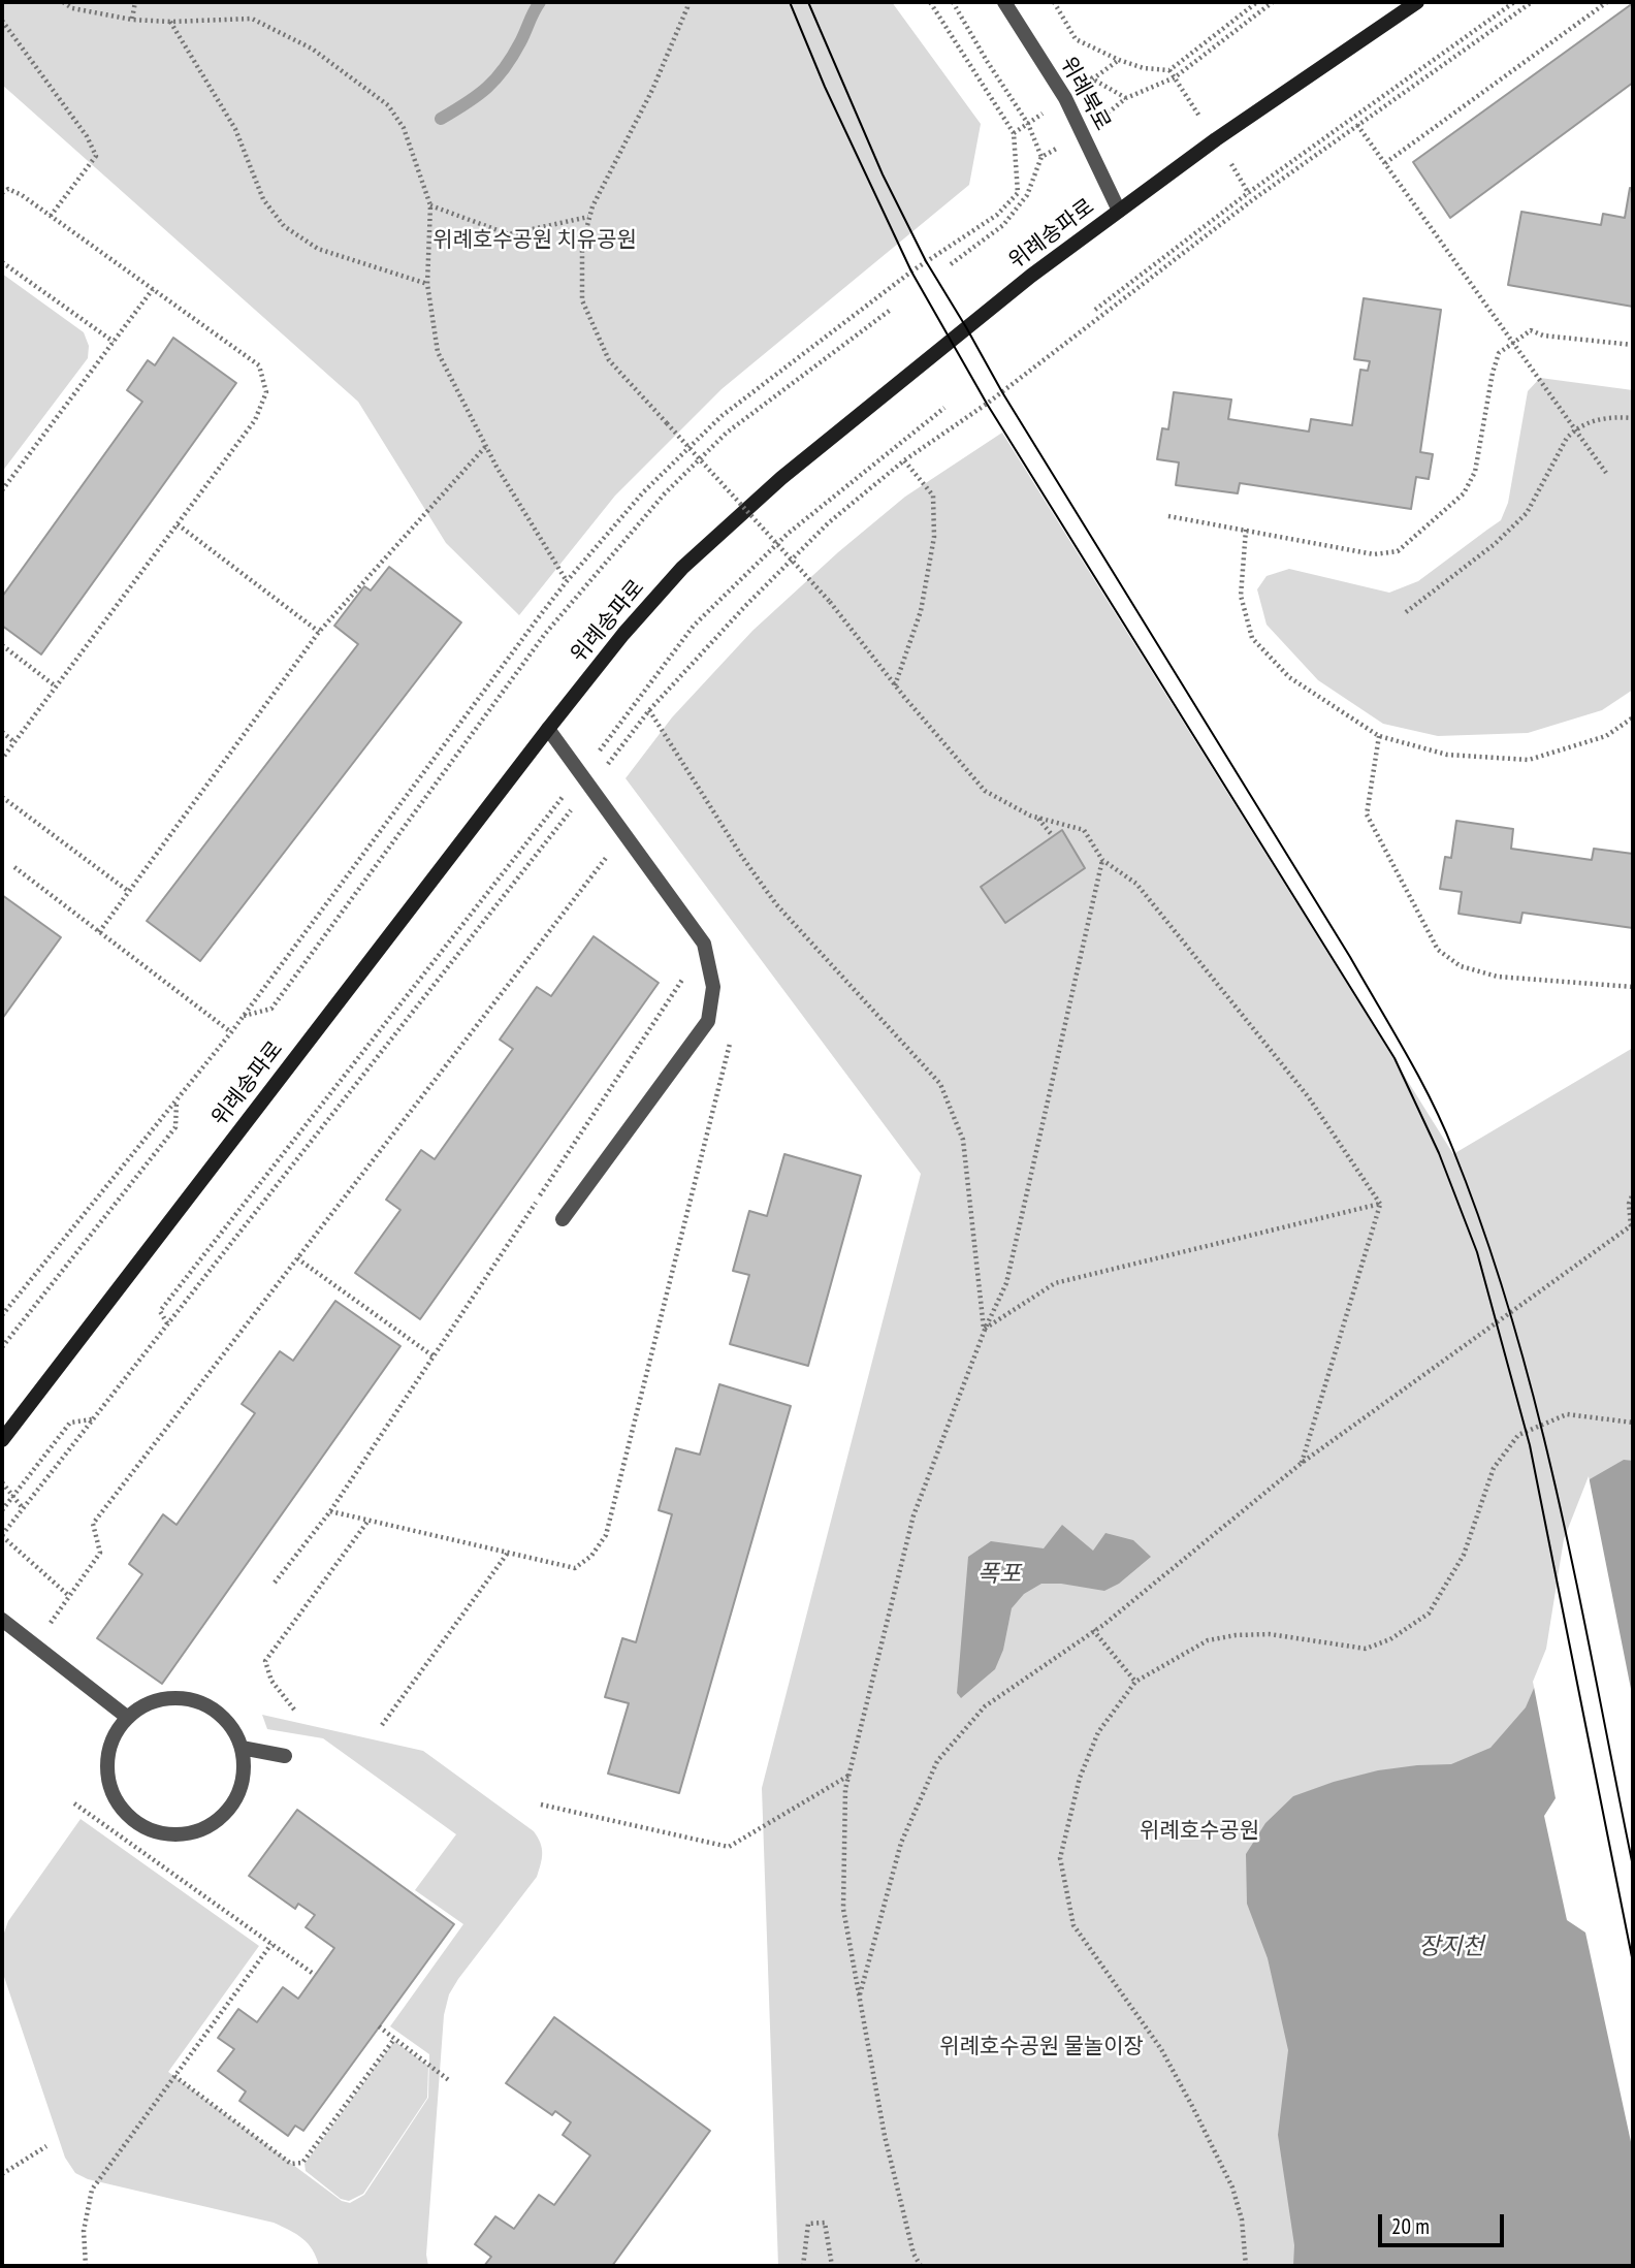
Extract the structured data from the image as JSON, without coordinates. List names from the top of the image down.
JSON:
{
  "streets": {
    "main road": ["위례송파로"],
    "street": ["위례북로"]
  },
  "crossings": [
    ["위례북로", "위례송파로"]
  ],
  "water": ["폭포", "장지천"],
  "parks": ["위례호수공원 치유공원", "위례호수공원", "위례호수공원 물놀이장"],
  "scale_bar": "20 m"
}
